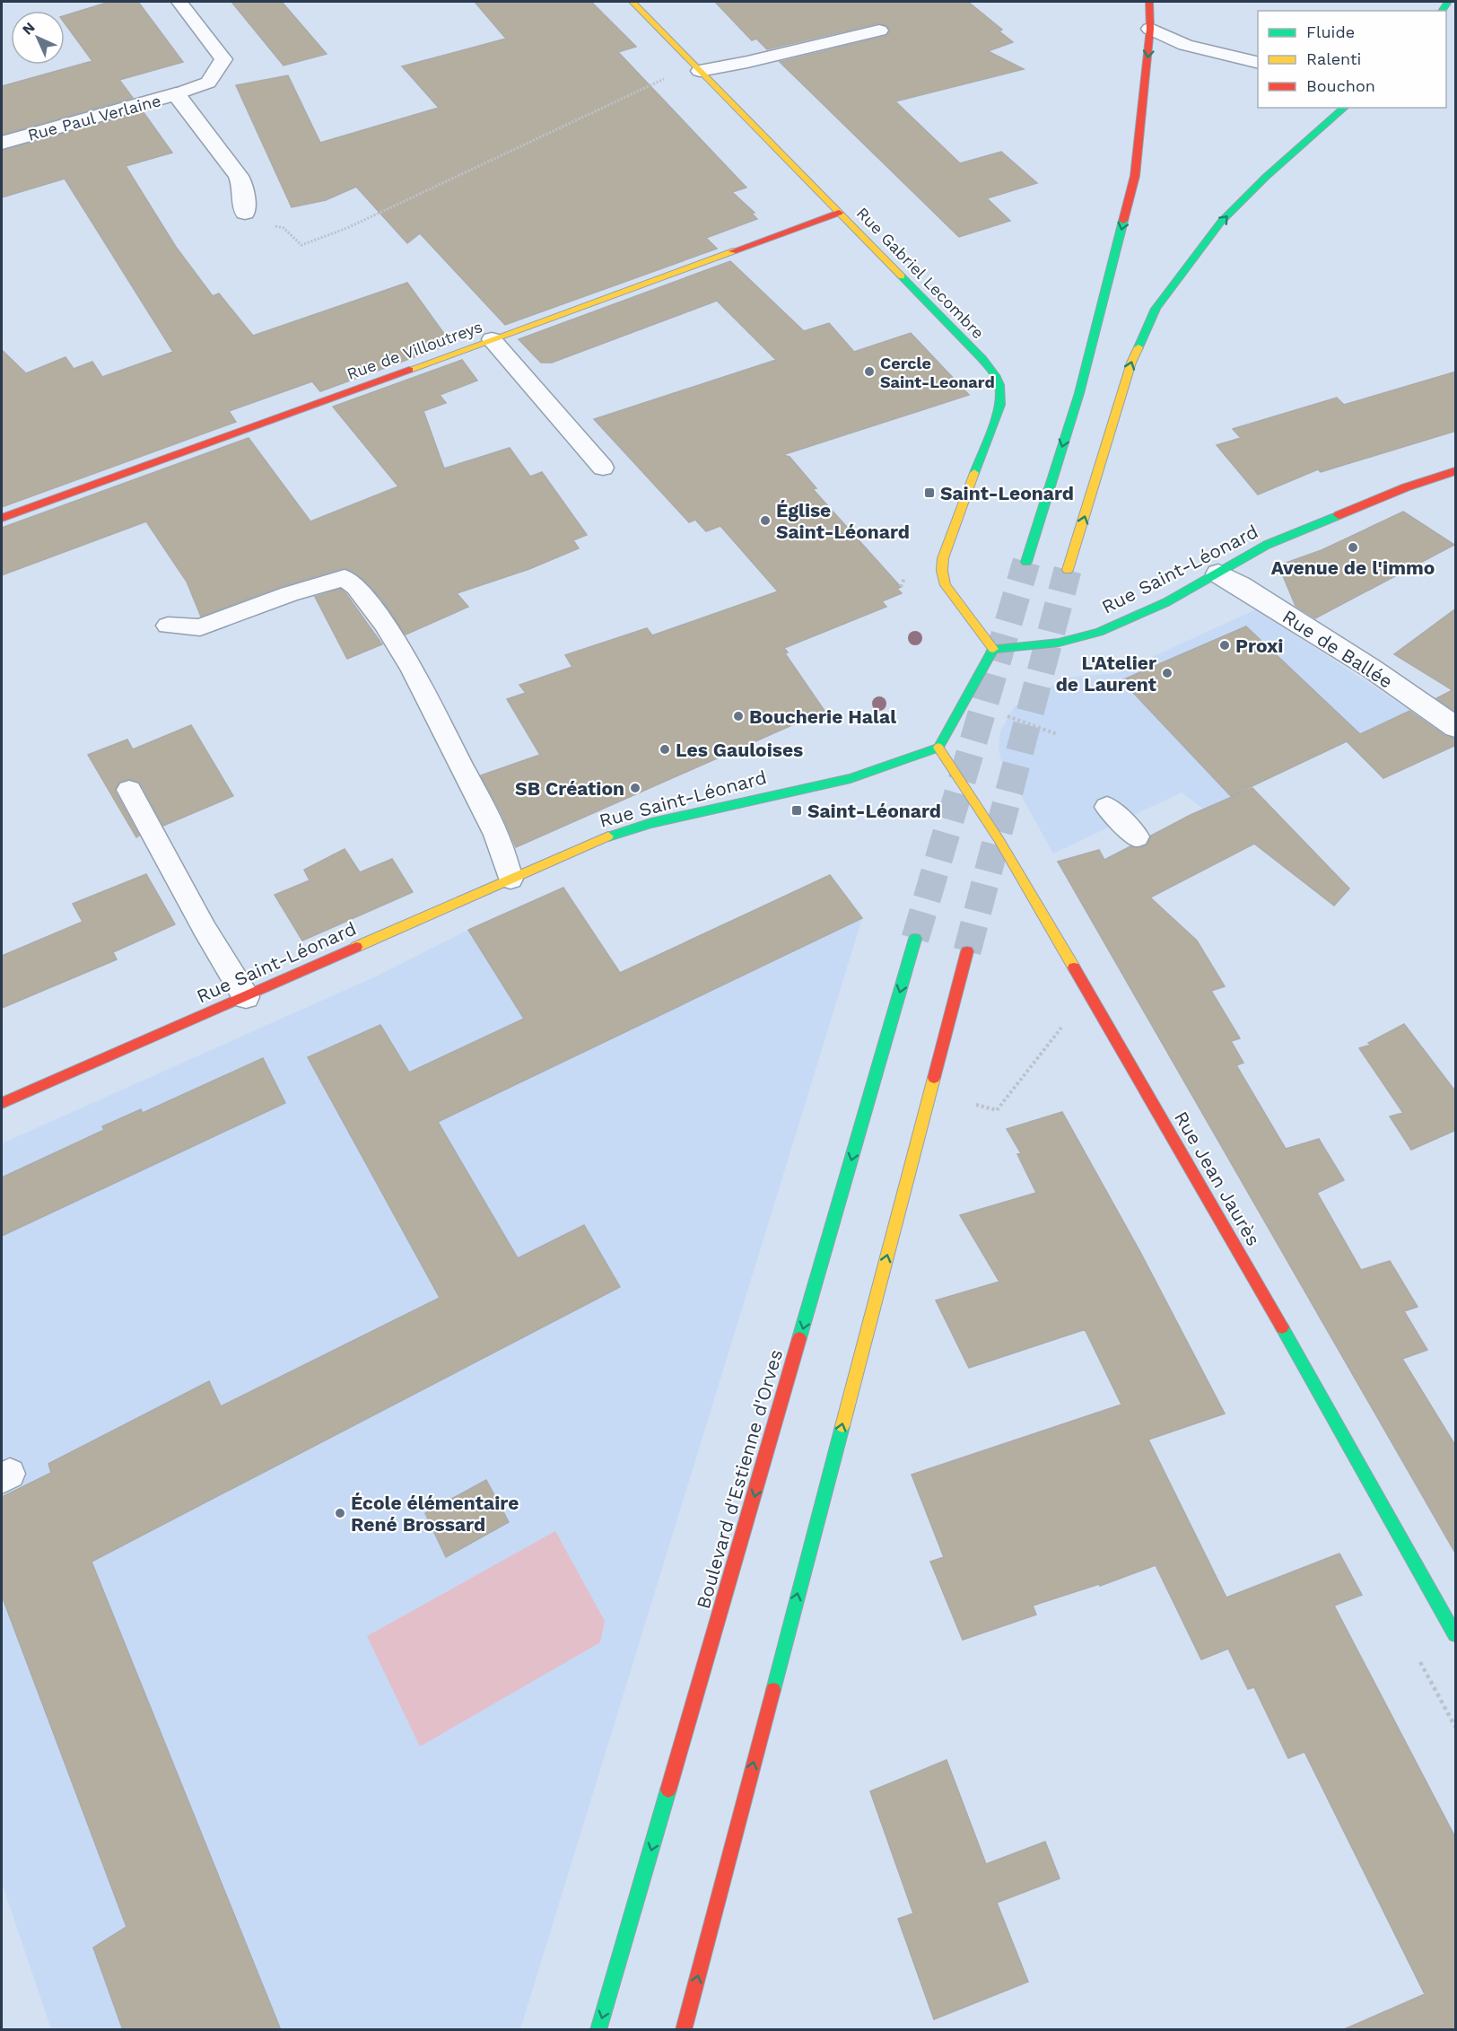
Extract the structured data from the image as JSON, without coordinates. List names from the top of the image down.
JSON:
{
  "streets": {
    "main road": [
      "Rue Gabriel Lecombre",
      "Rue de Villoutreys",
      "Rue Saint-Léonard",
      "Rue Jean Jaurès",
      "Boulevard d'Estienne d'Orves"
    ],
    "street": ["Rue Paul Verlaine", "Rue de Ballée"]
  },
  "crossings": [
    ["Rue Gabriel Lecombre", "Rue de Villoutreys"],
    ["Rue Gabriel Lecombre", "Rue Saint-Léonard"],
    ["Rue Saint-Léonard", "Rue de Ballée"],
    ["Rue Saint-Léonard", "Rue Jean Jaurès"]
  ],
  "places": {
    "other": [
      "Cercle Saint-Leonard",
      "Église Saint-Léonard",
      "Avenue de l'immo",
      "Proxi",
      "L'Atelier de Laurent",
      "Boucherie Halal",
      "Les Gauloises",
      "SB Création",
      "École élémentaire René Brossard"
    ],
    "transit": ["Saint-Leonard", "Saint-Léonard"]
  },
  "legend": ["Fluide", "Ralenti", "Bouchon"],
  "north": "top left"
}
